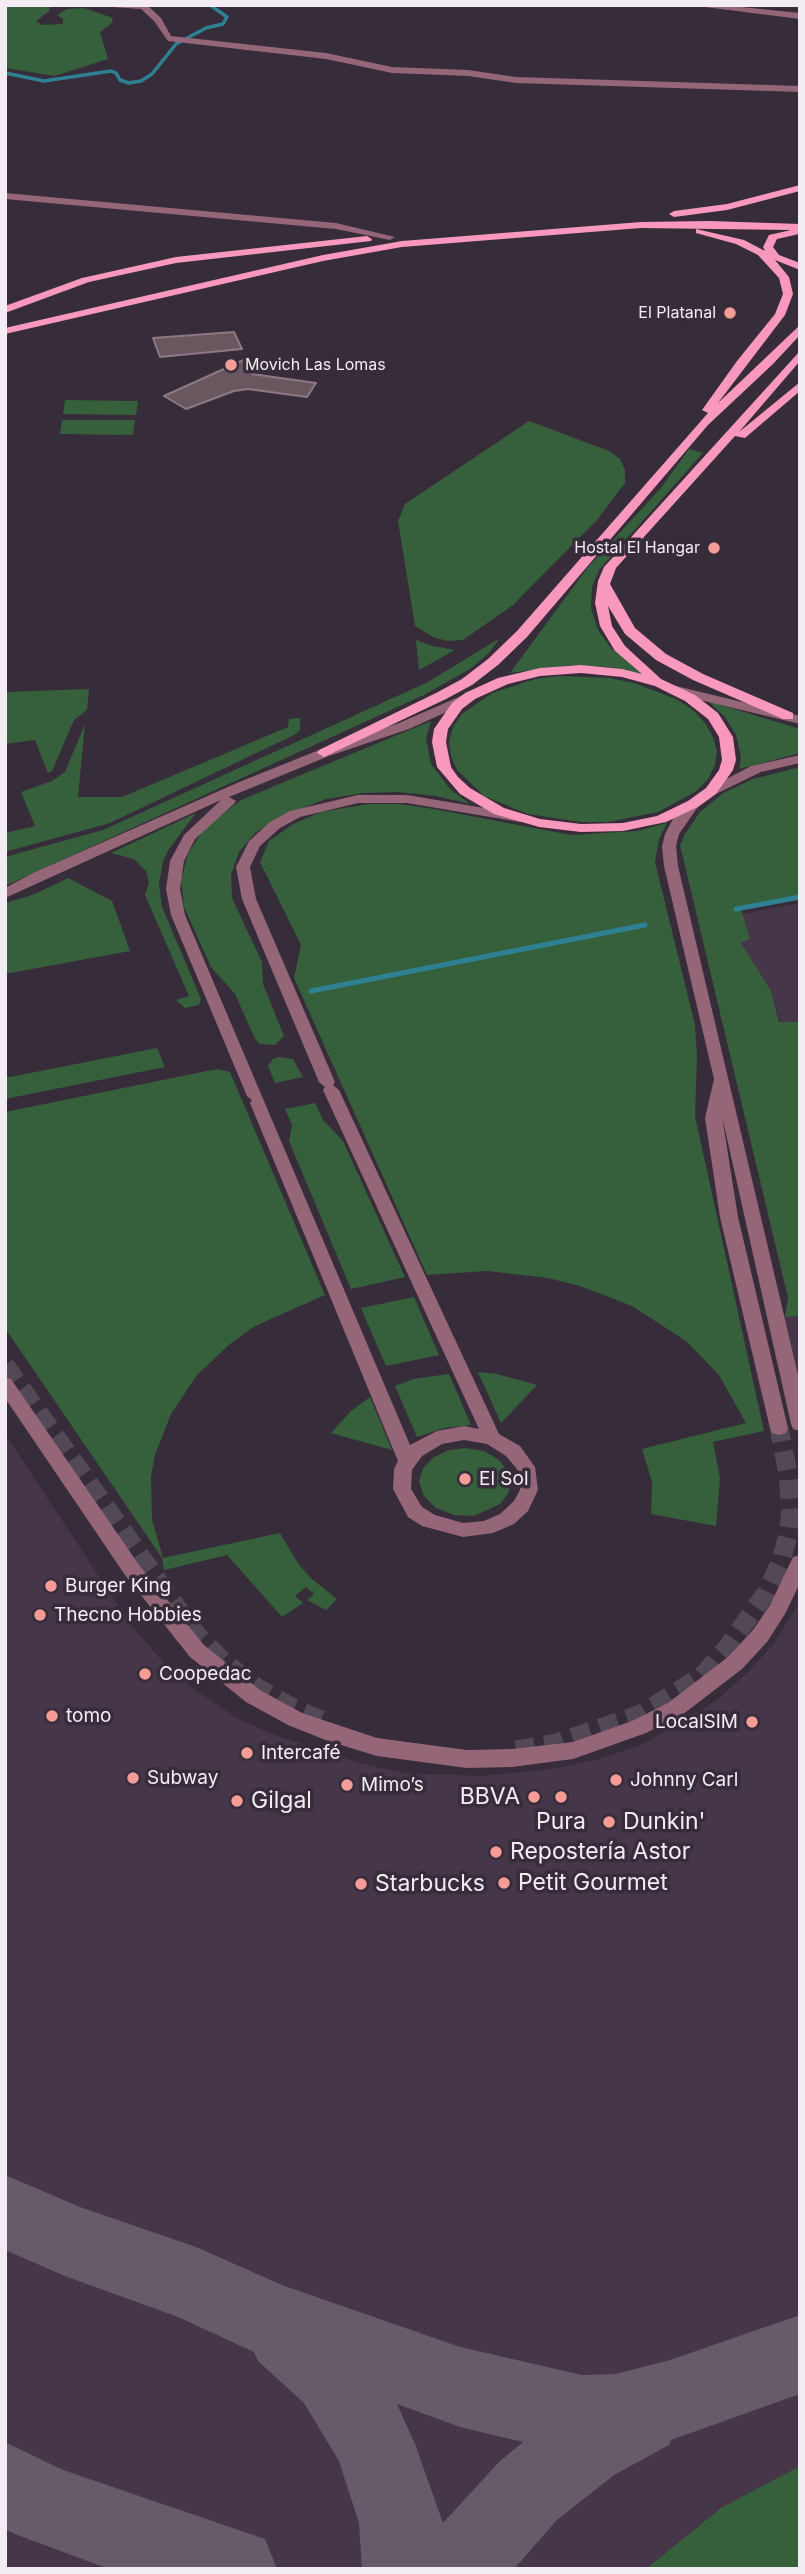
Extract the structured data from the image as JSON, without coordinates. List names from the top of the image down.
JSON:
{
  "places": [
    "El Platanal",
    "Movich Las Lomas",
    "Hostal El Hangar",
    "El Sol",
    "Burger King",
    "Thecno Hobbies",
    "Coopedac",
    "tomo",
    "LocalSIM",
    "Intercafé",
    "Subway",
    "Johnny Carl",
    "Mimo’s",
    "BBVA",
    "Pura",
    "Gilgal",
    "Dunkin'",
    "Repostería Astor",
    "Petit Gourmet",
    "Starbucks"
  ]
}
